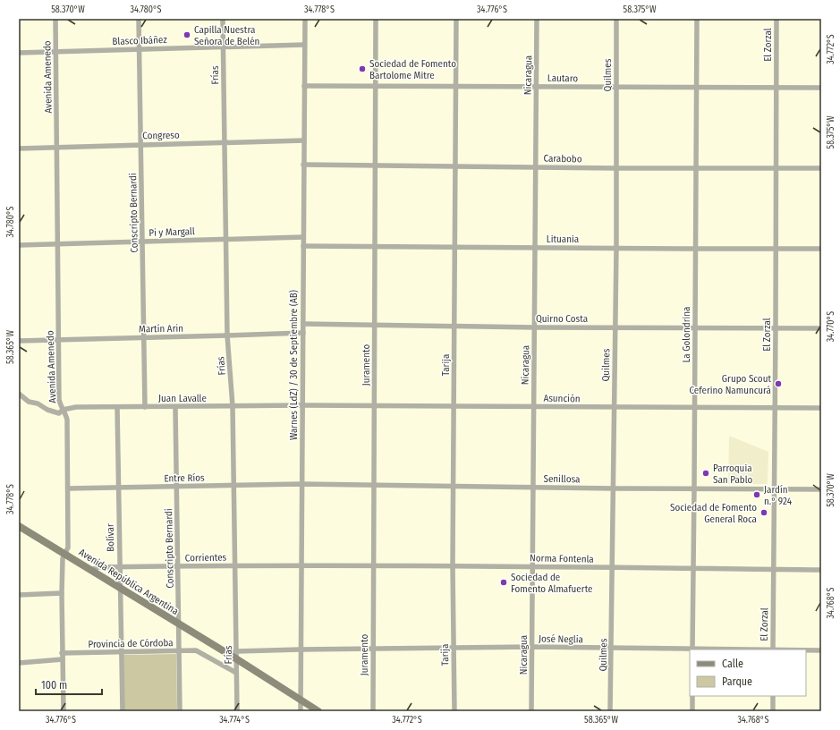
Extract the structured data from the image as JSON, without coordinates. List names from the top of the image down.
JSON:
{
  "streets": {
    "main road": ["Avenida República Argentina"],
    "street": [
      "Blasco Ibáñez",
      "El Zorzal",
      "Frías",
      "Nicaragua",
      "Quilmes",
      "Avenida Amenedo",
      "Lautaro",
      "Congreso",
      "Carabobo",
      "Conscripto Bernardi",
      "Pi y Margall",
      "Lituania",
      "Quirno Costa",
      "Martín Arin",
      "La Golondrina",
      "Warnes (LdZ) / 30 de Septiembre (AB)",
      "Juramento",
      "Tarija",
      "Juan Lavalle",
      "Asunción",
      "Entre Ríos",
      "Senillosa",
      "Bolívar",
      "Corrientes",
      "Norma Fontenla",
      "José Neglia",
      "Provincia de Córdoba"
    ]
  },
  "crossings": [
    ["Blasco Ibáñez", "Frías"],
    ["Blasco Ibáñez", "Avenida Amenedo"],
    ["Blasco Ibáñez", "Conscripto Bernardi"],
    ["Blasco Ibáñez", "Warnes (LdZ) / 30 de Septiembre (AB)"],
    ["El Zorzal", "Lautaro"],
    ["El Zorzal", "Carabobo"],
    ["El Zorzal", "Lituania"],
    ["El Zorzal", "Quirno Costa"],
    ["El Zorzal", "Asunción"],
    ["El Zorzal", "Senillosa"],
    ["El Zorzal", "Norma Fontenla"],
    ["Frías", "Congreso"],
    ["Frías", "Pi y Margall"],
    ["Frías", "Martín Arin"],
    ["Frías", "Juan Lavalle"],
    ["Frías", "Entre Ríos"],
    ["Frías", "Corrientes"],
    ["Frías", "Avenida República Argentina"],
    ["Frías", "Provincia de Córdoba"],
    ["Nicaragua", "Lautaro"],
    ["Nicaragua", "Carabobo"],
    ["Nicaragua", "Lituania"],
    ["Nicaragua", "Quirno Costa"],
    ["Nicaragua", "Asunción"],
    ["Nicaragua", "Senillosa"],
    ["Nicaragua", "Norma Fontenla"],
    ["Nicaragua", "José Neglia"],
    ["Quilmes", "Lautaro"],
    ["Quilmes", "Carabobo"],
    ["Quilmes", "Lituania"],
    ["Quilmes", "Quirno Costa"],
    ["Quilmes", "Asunción"],
    ["Quilmes", "Senillosa"],
    ["Quilmes", "Norma Fontenla"],
    ["Quilmes", "José Neglia"],
    ["Avenida Amenedo", "Congreso"],
    ["Avenida Amenedo", "Pi y Margall"],
    ["Avenida Amenedo", "Martín Arin"],
    ["Avenida Amenedo", "Juan Lavalle"],
    ["Avenida Amenedo", "Entre Ríos"],
    ["Avenida Amenedo", "Avenida República Argentina"],
    ["Avenida Amenedo", "Provincia de Córdoba"],
    ["Lautaro", "La Golondrina"],
    ["Lautaro", "Warnes (LdZ) / 30 de Septiembre (AB)"],
    ["Lautaro", "Juramento"],
    ["Lautaro", "Tarija"],
    ["Congreso", "Conscripto Bernardi"],
    ["Congreso", "Warnes (LdZ) / 30 de Septiembre (AB)"],
    ["Carabobo", "La Golondrina"],
    ["Carabobo", "Warnes (LdZ) / 30 de Septiembre (AB)"],
    ["Carabobo", "Juramento"],
    ["Carabobo", "Tarija"],
    ["Conscripto Bernardi", "Pi y Margall"],
    ["Conscripto Bernardi", "Martín Arin"],
    ["Conscripto Bernardi", "Juan Lavalle"],
    ["Conscripto Bernardi", "Entre Ríos"],
    ["Conscripto Bernardi", "Corrientes"],
    ["Conscripto Bernardi", "Avenida República Argentina"],
    ["Conscripto Bernardi", "Provincia de Córdoba"],
    ["Pi y Margall", "Warnes (LdZ) / 30 de Septiembre (AB)"],
    ["Lituania", "La Golondrina"],
    ["Lituania", "Warnes (LdZ) / 30 de Septiembre (AB)"],
    ["Lituania", "Juramento"],
    ["Lituania", "Tarija"],
    ["Quirno Costa", "La Golondrina"],
    ["Quirno Costa", "Warnes (LdZ) / 30 de Septiembre (AB)"],
    ["Quirno Costa", "Juramento"],
    ["Quirno Costa", "Tarija"],
    ["Martín Arin", "Warnes (LdZ) / 30 de Septiembre (AB)"],
    ["La Golondrina", "Asunción"],
    ["La Golondrina", "Senillosa"],
    ["La Golondrina", "Norma Fontenla"],
    ["La Golondrina", "José Neglia"],
    ["Warnes (LdZ) / 30 de Septiembre (AB)", "Juan Lavalle"],
    ["Warnes (LdZ) / 30 de Septiembre (AB)", "Asunción"],
    ["Warnes (LdZ) / 30 de Septiembre (AB)", "Entre Ríos"],
    ["Warnes (LdZ) / 30 de Septiembre (AB)", "Senillosa"],
    ["Warnes (LdZ) / 30 de Septiembre (AB)", "Corrientes"],
    ["Warnes (LdZ) / 30 de Septiembre (AB)", "Norma Fontenla"],
    ["Warnes (LdZ) / 30 de Septiembre (AB)", "Avenida República Argentina"],
    ["Warnes (LdZ) / 30 de Septiembre (AB)", "José Neglia"],
    ["Juramento", "Asunción"],
    ["Juramento", "Senillosa"],
    ["Juramento", "Norma Fontenla"],
    ["Juramento", "José Neglia"],
    ["Tarija", "Asunción"],
    ["Tarija", "Senillosa"],
    ["Tarija", "Norma Fontenla"],
    ["Tarija", "José Neglia"],
    ["Juan Lavalle", "Asunción"],
    ["Juan Lavalle", "Bolívar"],
    ["Entre Ríos", "Senillosa"],
    ["Entre Ríos", "Bolívar"],
    ["Bolívar", "Corrientes"],
    ["Bolívar", "Avenida República Argentina"],
    ["Bolívar", "Provincia de Córdoba"],
    ["Corrientes", "Norma Fontenla"],
    ["Corrientes", "Avenida República Argentina"]
  ],
  "places": [
    "Capilla Nuestra Señora de Belén",
    "Sociedad de Fomento Bartolome Mitre",
    "Grupo Scout Ceferino Namuncurá",
    "Parroquia San Pablo",
    "Jardín n.° 924",
    "Sociedad de Fomento General Roca",
    "Sociedad de Fomento Almafuerte"
  ],
  "legend": ["Calle", "Parque"],
  "scale_bar": "100 m",
  "coordinates": [
    "58.370°W",
    "34.780°S",
    "34.778°S",
    "34.776°S",
    "58.375°W",
    "34.772°S",
    "34.770°S",
    "58.365°W",
    "34.768°S",
    "34.774°S"
  ]
}
